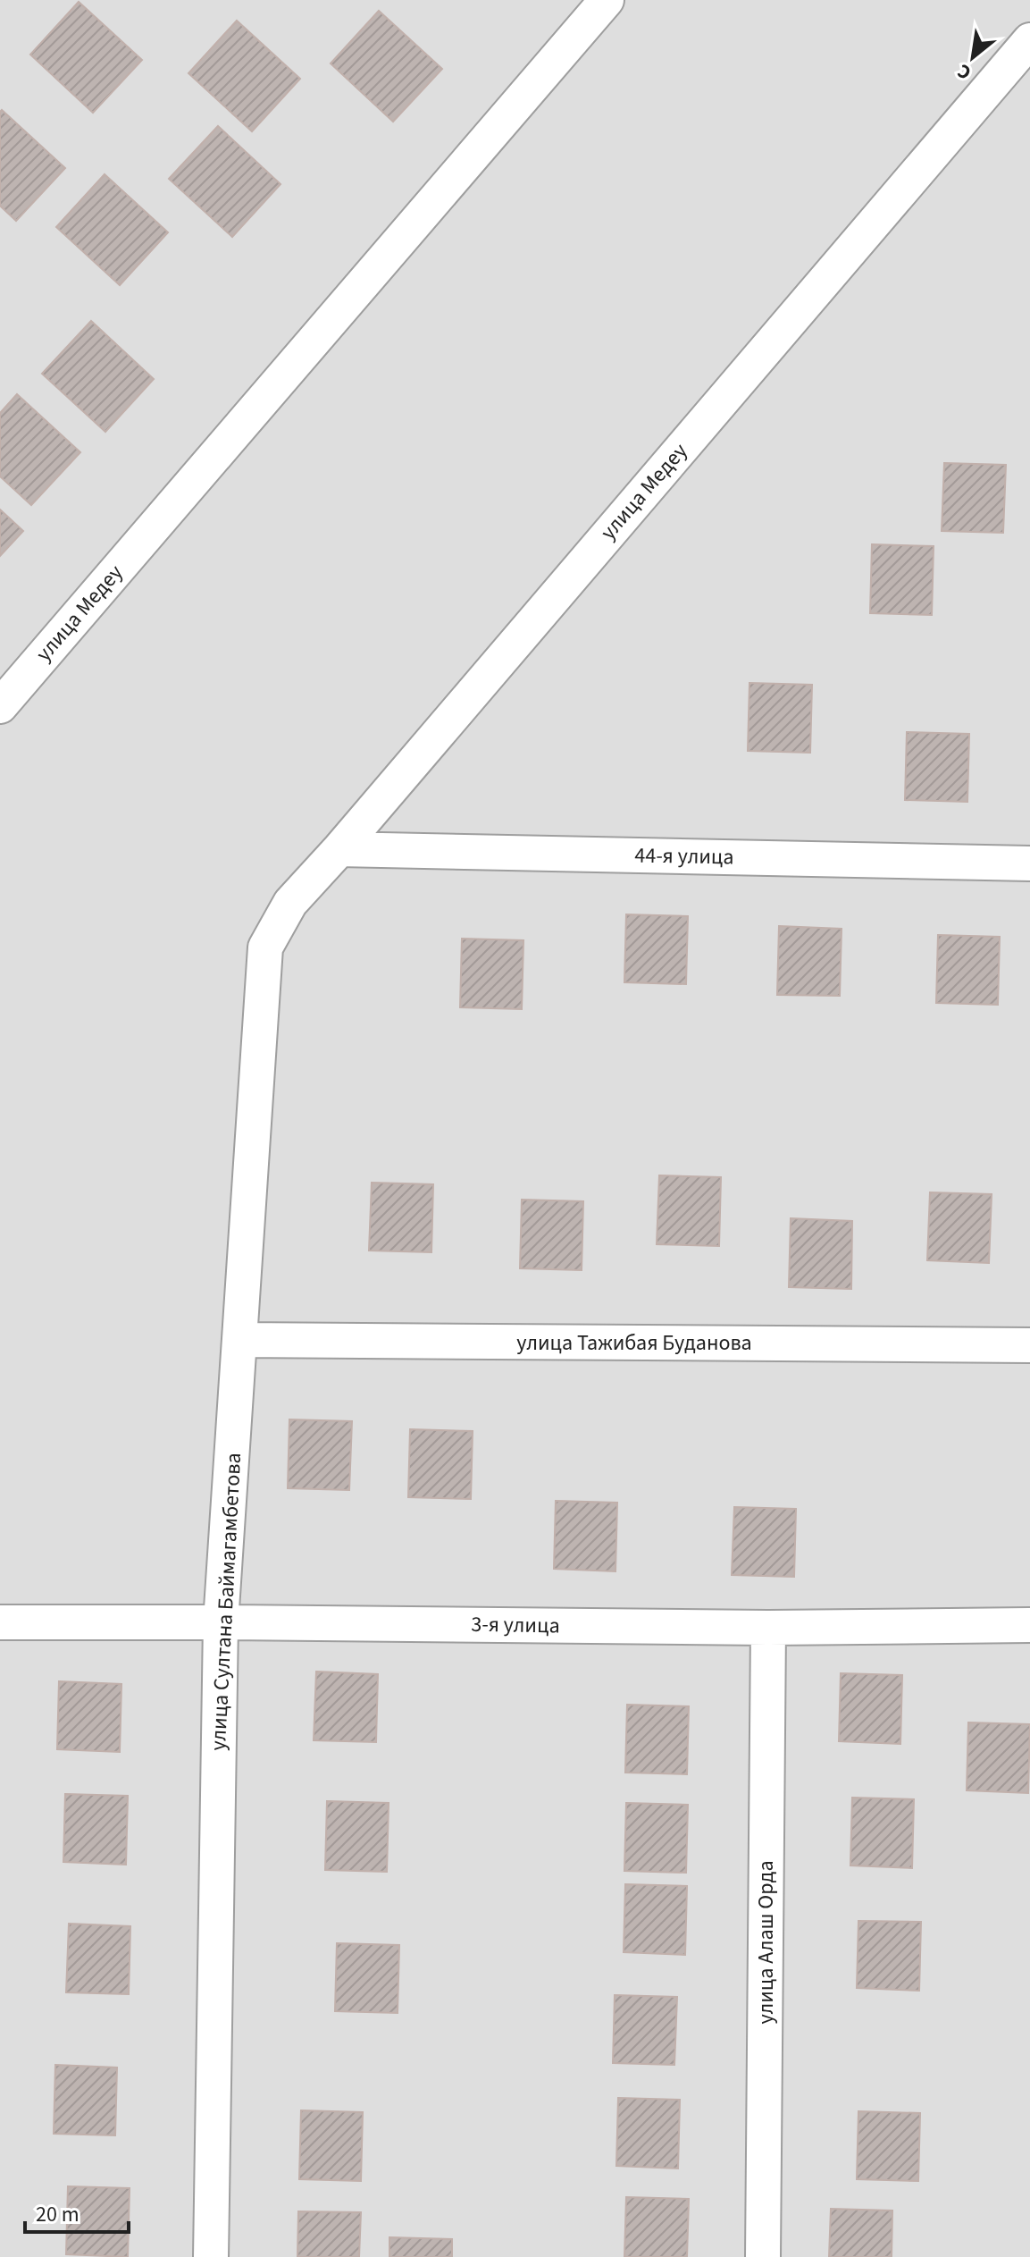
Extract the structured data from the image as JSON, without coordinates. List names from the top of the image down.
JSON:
{
  "streets": {
    "street": [
      "улица Медеу",
      "44-я улица",
      "улица Тажибая Буданова",
      "улица Султана Баймагамбетова",
      "3-я улица",
      "улица Алаш Орда"
    ]
  },
  "crossings": [
    ["улица Медеу", "44-я улица"],
    ["улица Медеу", "улица Султана Баймагамбетова"],
    ["улица Тажибая Буданова", "улица Султана Баймагамбетова"],
    ["улица Султана Баймагамбетова", "3-я улица"],
    ["3-я улица", "улица Алаш Орда"]
  ],
  "scale_bar": "20 m",
  "north": "bottom left"
}
